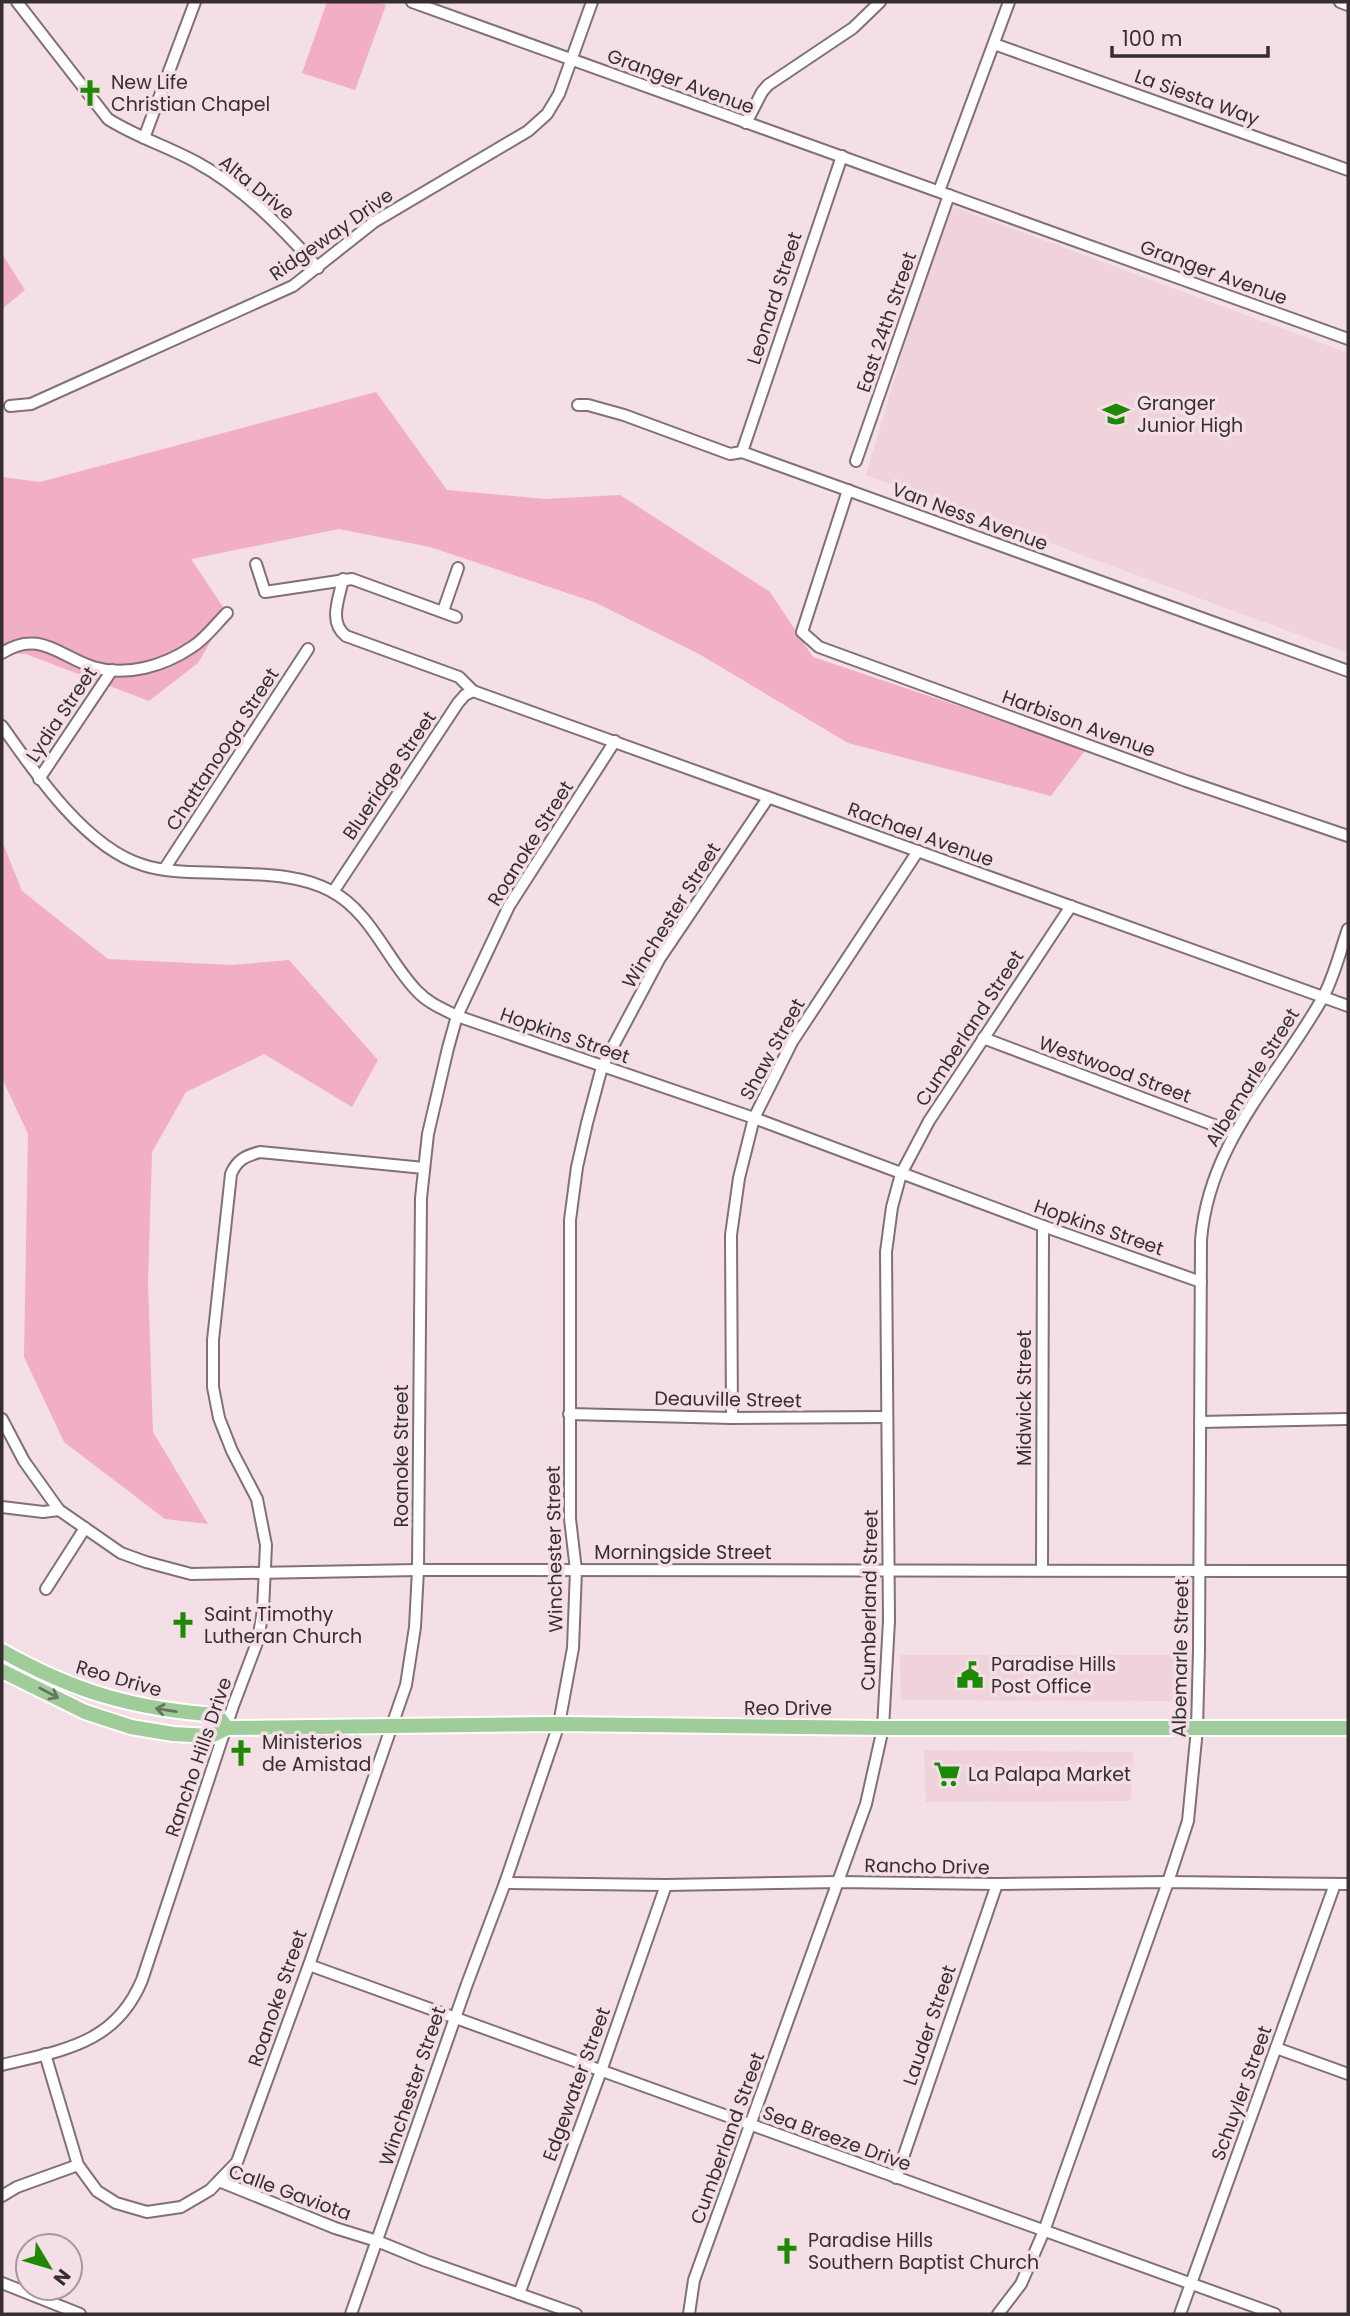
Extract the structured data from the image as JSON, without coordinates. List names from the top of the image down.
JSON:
{
  "streets": {
    "main road": ["Reo Drive"],
    "street": [
      "Granger Avenue",
      "La Siesta Way",
      "Alta Drive",
      "Ridgeway Drive",
      "Leonard Street",
      "East 24th Street",
      "Van Ness Avenue",
      "Lydia Street",
      "Harbison Avenue",
      "Chattanooga Street",
      "Blueridge Street",
      "Rachael Avenue",
      "Roanoke Street",
      "Winchester Street",
      "Cumberland Street",
      "Hopkins Street",
      "Shaw Street",
      "Westwood Street",
      "Albemarle Street",
      "Midwick Street",
      "Deauville Street",
      "Morningside Street",
      "Rancho Hills Drive",
      "Rancho Drive",
      "Lauder Street",
      "Edgewater Street",
      "Schuyler Street",
      "Sea Breeze Drive",
      "Calle Gaviota"
    ]
  },
  "crossings": [
    ["Granger Avenue", "Ridgeway Drive"],
    ["Granger Avenue", "Leonard Street"],
    ["Granger Avenue", "East 24th Street"],
    ["La Siesta Way", "East 24th Street"],
    ["Alta Drive", "Ridgeway Drive"],
    ["Leonard Street", "Van Ness Avenue"],
    ["Van Ness Avenue", "Harbison Avenue"],
    ["Lydia Street", "Hopkins Street"],
    ["Chattanooga Street", "Hopkins Street"],
    ["Blueridge Street", "Rachael Avenue"],
    ["Blueridge Street", "Hopkins Street"],
    ["Rachael Avenue", "Roanoke Street"],
    ["Rachael Avenue", "Winchester Street"],
    ["Rachael Avenue", "Cumberland Street"],
    ["Rachael Avenue", "Shaw Street"],
    ["Rachael Avenue", "Albemarle Street"],
    ["Roanoke Street", "Hopkins Street"],
    ["Roanoke Street", "Morningside Street"],
    ["Roanoke Street", "Reo Drive"],
    ["Roanoke Street", "Rancho Hills Drive"],
    ["Roanoke Street", "Sea Breeze Drive"],
    ["Roanoke Street", "Calle Gaviota"],
    ["Winchester Street", "Hopkins Street"],
    ["Winchester Street", "Deauville Street"],
    ["Winchester Street", "Morningside Street"],
    ["Winchester Street", "Reo Drive"],
    ["Winchester Street", "Rancho Drive"],
    ["Winchester Street", "Sea Breeze Drive"],
    ["Winchester Street", "Calle Gaviota"],
    ["Cumberland Street", "Hopkins Street"],
    ["Cumberland Street", "Westwood Street"],
    ["Cumberland Street", "Deauville Street"],
    ["Cumberland Street", "Morningside Street"],
    ["Cumberland Street", "Reo Drive"],
    ["Cumberland Street", "Rancho Drive"],
    ["Cumberland Street", "Sea Breeze Drive"],
    ["Hopkins Street", "Shaw Street"],
    ["Hopkins Street", "Albemarle Street"],
    ["Hopkins Street", "Midwick Street"],
    ["Shaw Street", "Deauville Street"],
    ["Westwood Street", "Albemarle Street"],
    ["Albemarle Street", "Morningside Street"],
    ["Albemarle Street", "Reo Drive"],
    ["Albemarle Street", "Rancho Drive"],
    ["Albemarle Street", "Sea Breeze Drive"],
    ["Midwick Street", "Morningside Street"],
    ["Morningside Street", "Rancho Hills Drive"],
    ["Reo Drive", "Rancho Hills Drive"],
    ["Rancho Hills Drive", "Calle Gaviota"],
    ["Rancho Drive", "Lauder Street"],
    ["Rancho Drive", "Edgewater Street"],
    ["Rancho Drive", "Schuyler Street"],
    ["Lauder Street", "Sea Breeze Drive"],
    ["Edgewater Street", "Sea Breeze Drive"],
    ["Edgewater Street", "Calle Gaviota"],
    ["Schuyler Street", "Sea Breeze Drive"]
  ],
  "places": {
    "church": [
      "New Life Christian Chapel",
      "Saint Timothy Lutheran Church",
      "Ministerios de Amistad",
      "Paradise Hills Southern Baptist Church"
    ],
    "school or university": ["Granger Junior High"],
    "public building": ["Paradise Hills Post Office"],
    "supermarket": ["La Palapa Market"]
  },
  "scale_bar": "100 m",
  "north": "bottom right"
}
